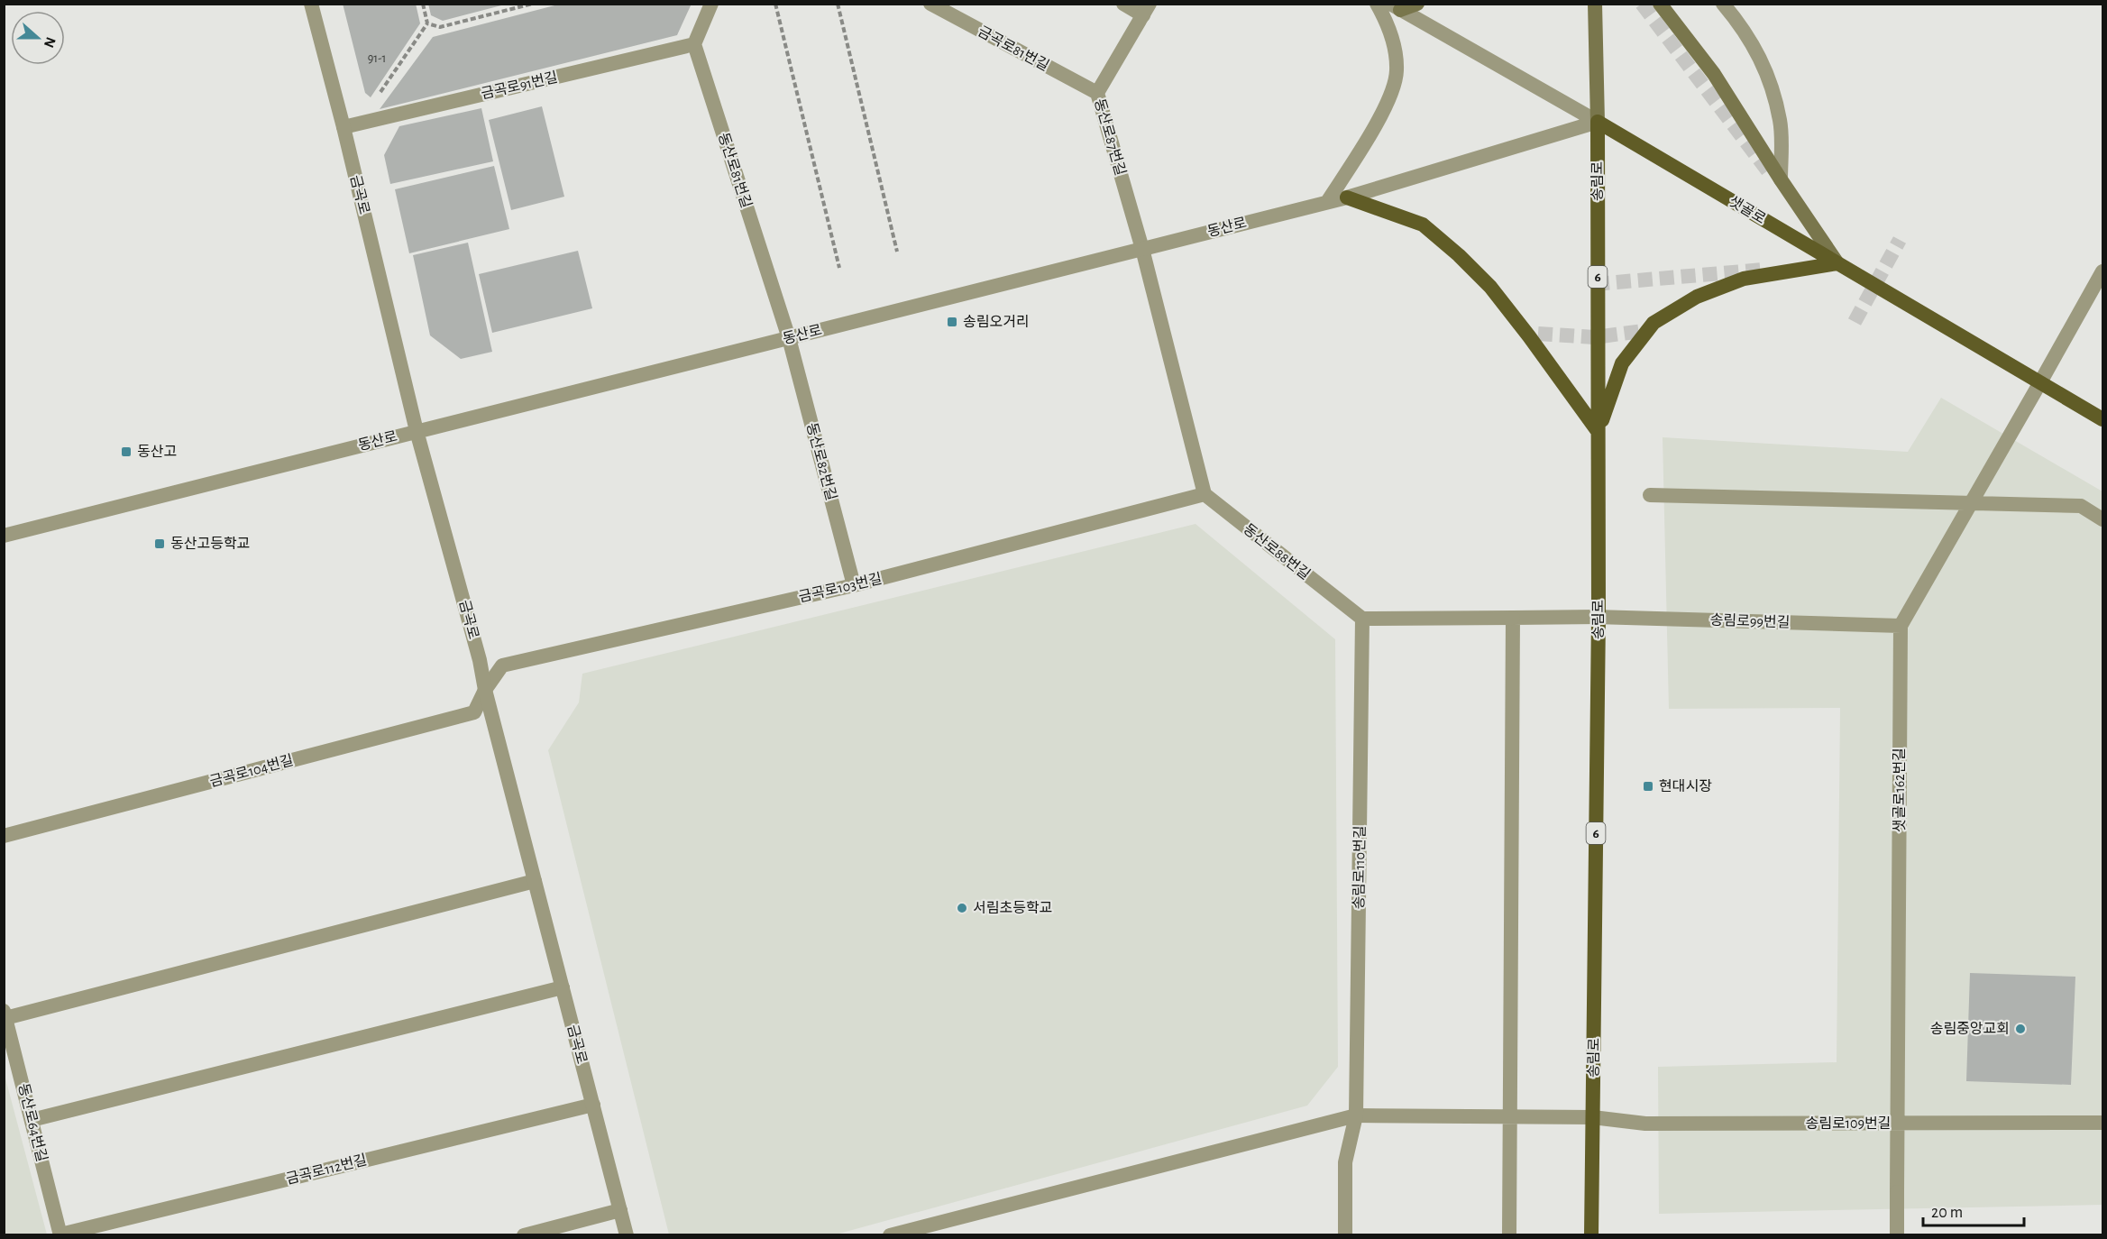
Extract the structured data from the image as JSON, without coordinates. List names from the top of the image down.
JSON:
{
  "streets": {
    "main road": ["송림로", "샛골로", "6"],
    "street": [
      "금곡로81번길",
      "금곡로91번길",
      "동산로87번길",
      "동산로81번길",
      "금곡로",
      "동산로",
      "동산로82번길",
      "동산로88번길",
      "금곡로103번길",
      "송림로99번길",
      "금곡로104번길",
      "샛골로162번길",
      "송림로110번길",
      "동산로64번길",
      "송림로109번길",
      "금곡로112번길"
    ]
  },
  "crossings": [
    ["금곡로81번길", "동산로87번길"],
    ["금곡로91번길", "동산로81번길"],
    ["금곡로91번길", "금곡로"],
    ["동산로87번길", "동산로"],
    ["동산로81번길", "동산로"],
    ["동산로81번길", "동산로82번길"],
    ["송림로", "샛골로"],
    ["송림로", "동산로"],
    ["송림로", "송림로99번길"],
    ["송림로", "송림로109번길"],
    ["금곡로", "동산로"],
    ["금곡로", "금곡로103번길"],
    ["금곡로", "금곡로104번길"],
    ["금곡로", "금곡로112번길"],
    ["샛골로", "동산로"],
    ["동산로", "동산로82번길"],
    ["동산로82번길", "금곡로103번길"],
    ["동산로88번길", "금곡로103번길"],
    ["동산로88번길", "송림로110번길"],
    ["금곡로103번길", "금곡로104번길"],
    ["송림로99번길", "샛골로162번길"],
    ["샛골로162번길", "송림로109번길"],
    ["동산로64번길", "금곡로112번길"]
  ],
  "places": {
    "transit": [
      "송림오거리",
      "동산고",
      "동산고등학교",
      "현대시장"
    ],
    "other": ["서림초등학교", "송림중앙교회"]
  },
  "house_numbers": ["91-1"],
  "scale_bar": "20 m",
  "north": "right"
}
